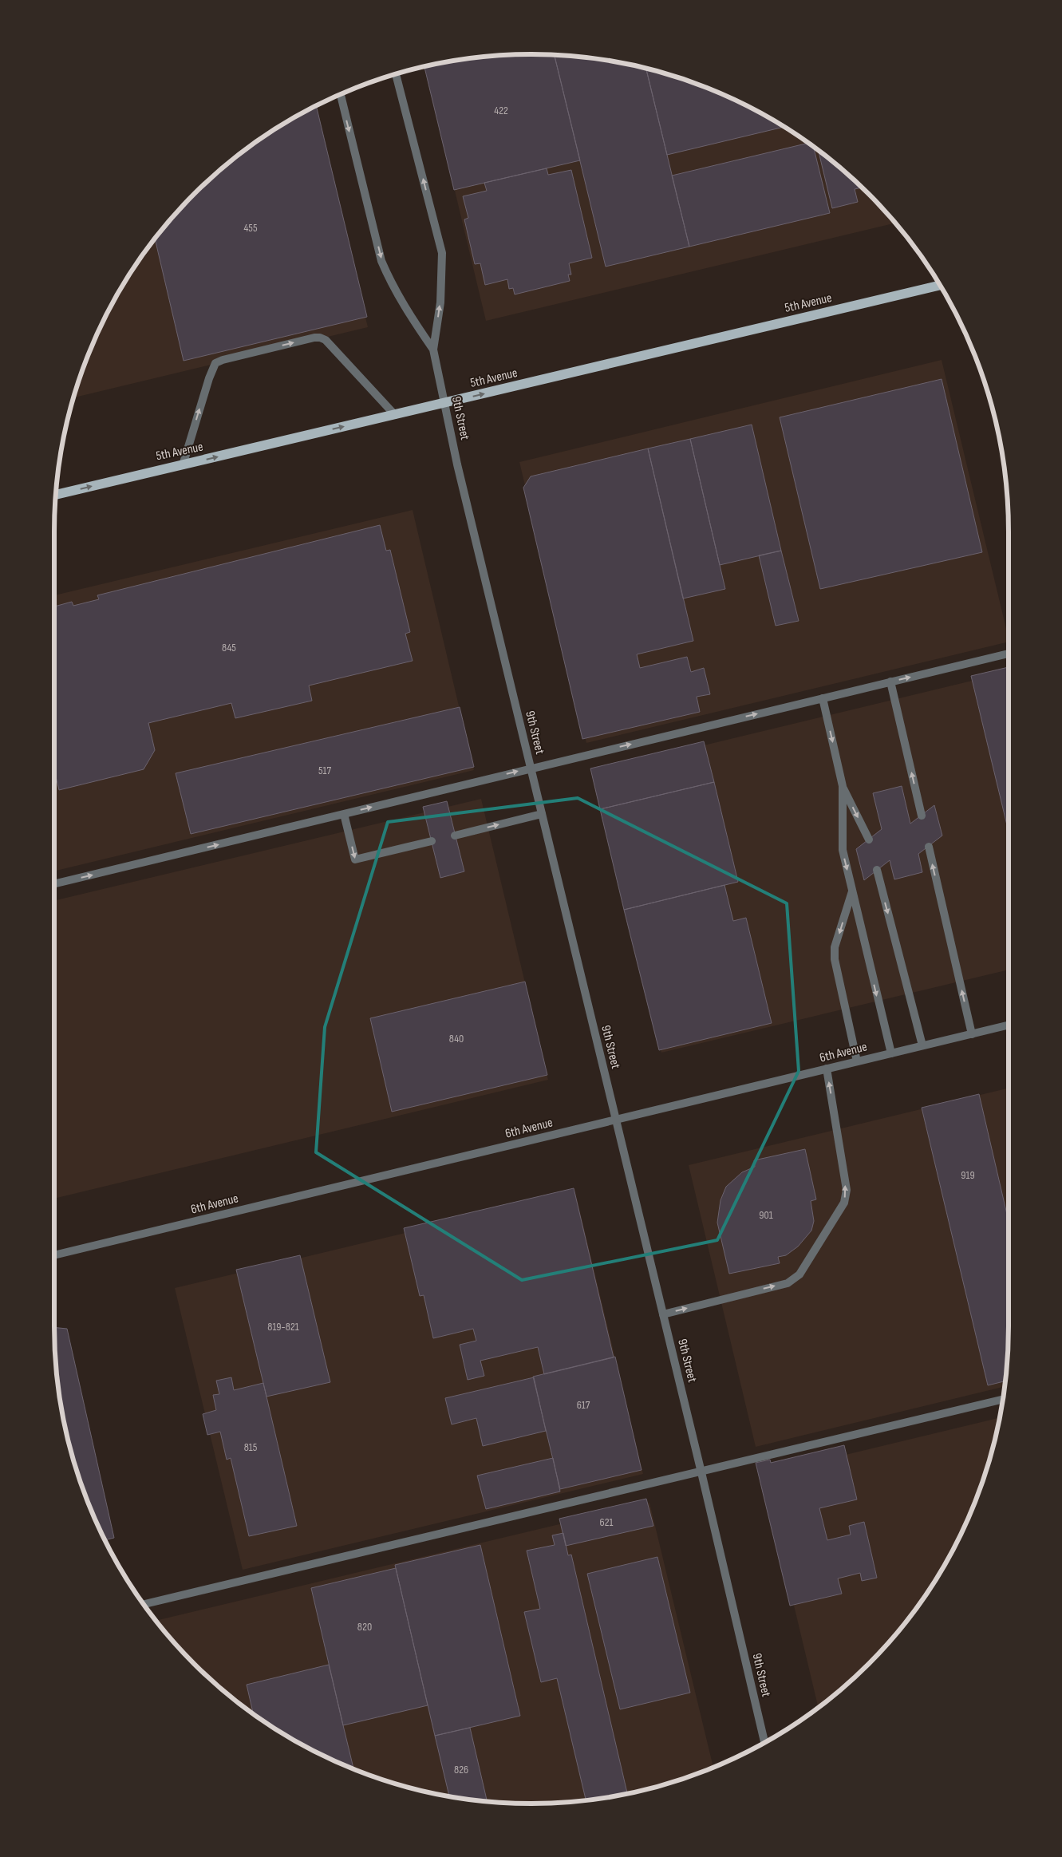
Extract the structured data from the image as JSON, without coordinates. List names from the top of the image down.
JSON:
{
  "streets": {
    "main road": ["5th Avenue"],
    "street": ["9th Street", "6th Avenue"]
  },
  "crossings": [
    ["5th Avenue", "9th Street"],
    ["9th Street", "6th Avenue"]
  ],
  "one_way": ["5th Avenue"],
  "house_numbers": [
    "422",
    "455",
    "845",
    "517",
    "840",
    "919",
    "901",
    "819-821",
    "617",
    "815",
    "621",
    "820",
    "826"
  ]
}
